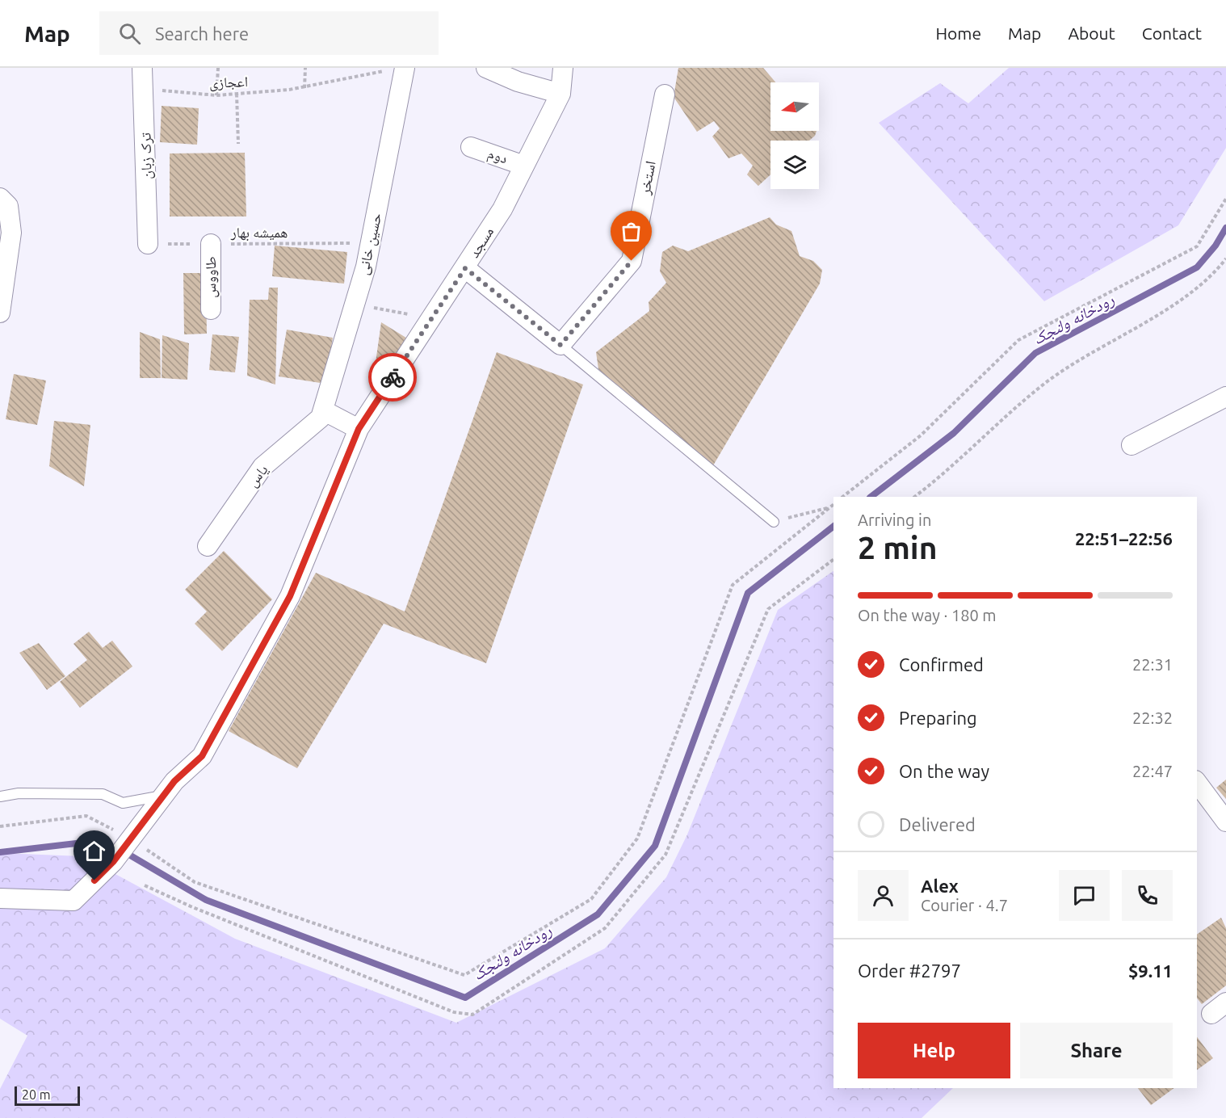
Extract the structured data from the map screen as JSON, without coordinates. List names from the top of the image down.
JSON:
{
  "streets": {
    "street": [
      "ترک زبان",
      "دوم",
      "استخر",
      "مسجد",
      "حسین خانی",
      "طاووس",
      "یاس"
    ],
    "path": ["اعجازی", "همیشه بهار"]
  },
  "crossings": [
    ["اعجازی", "ترک زبان"],
    ["اعجازی", "حسین خانی"],
    ["ترک زبان", "همیشه بهار"],
    ["دوم", "مسجد"],
    ["همیشه بهار", "حسین خانی"],
    ["همیشه بهار", "طاووس"],
    ["حسین خانی", "یاس"]
  ],
  "water": ["رودخانه ولنجک"],
  "scale_bar": "20 m",
  "north": "left",
  "page": {
    "header": "Map",
    "search": "Search here",
    "nav": [
      "Home",
      "Map",
      "About",
      "Contact"
    ],
    "heading": ["2 min", "Arriving in", "22:51–22:56"],
    "panel": [
      "Alex",
      "Courier · 4.7",
      "Order #2797",
      "$9.11"
    ],
    "bar": "On the way · 180 m",
    "list": [
      ["Confirmed", "22:31"],
      ["Preparing", "22:32"],
      ["On the way", "22:47"],
      "Delivered"
    ],
    "buttons": ["Help", "Share"],
    "scale": "20 m"
  }
}
